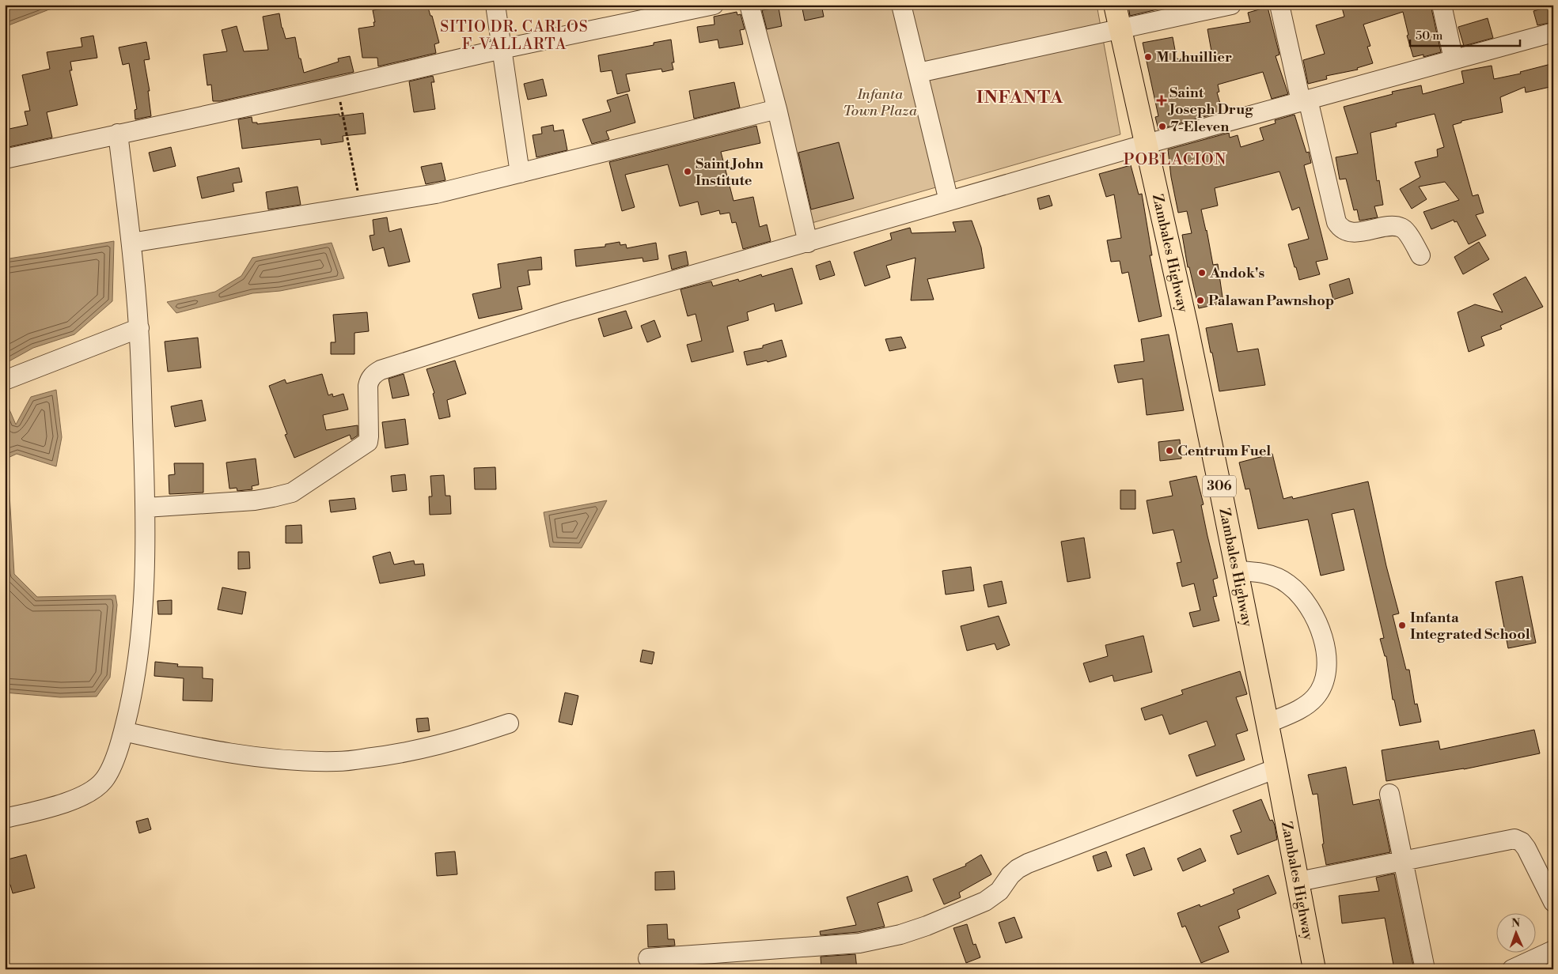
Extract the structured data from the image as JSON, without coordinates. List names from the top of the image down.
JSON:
{
  "streets": {
    "main road": ["Zambales Highway", "306"]
  },
  "districts": ["SITIO DR. CARLOS F. VALLARTA", "INFANTA", "POBLACION"],
  "parks": ["Infanta Town Plaza"],
  "places": {
    "other": [
      "M Lhuillier",
      "7-Eleven",
      "Saint John Institute",
      "Andok's",
      "Palawan Pawnshop",
      "Centrum Fuel",
      "Infanta Integrated School"
    ],
    "health": ["Saint Joseph Drug"]
  },
  "scale_bar": "50 m",
  "north": "top"
}
